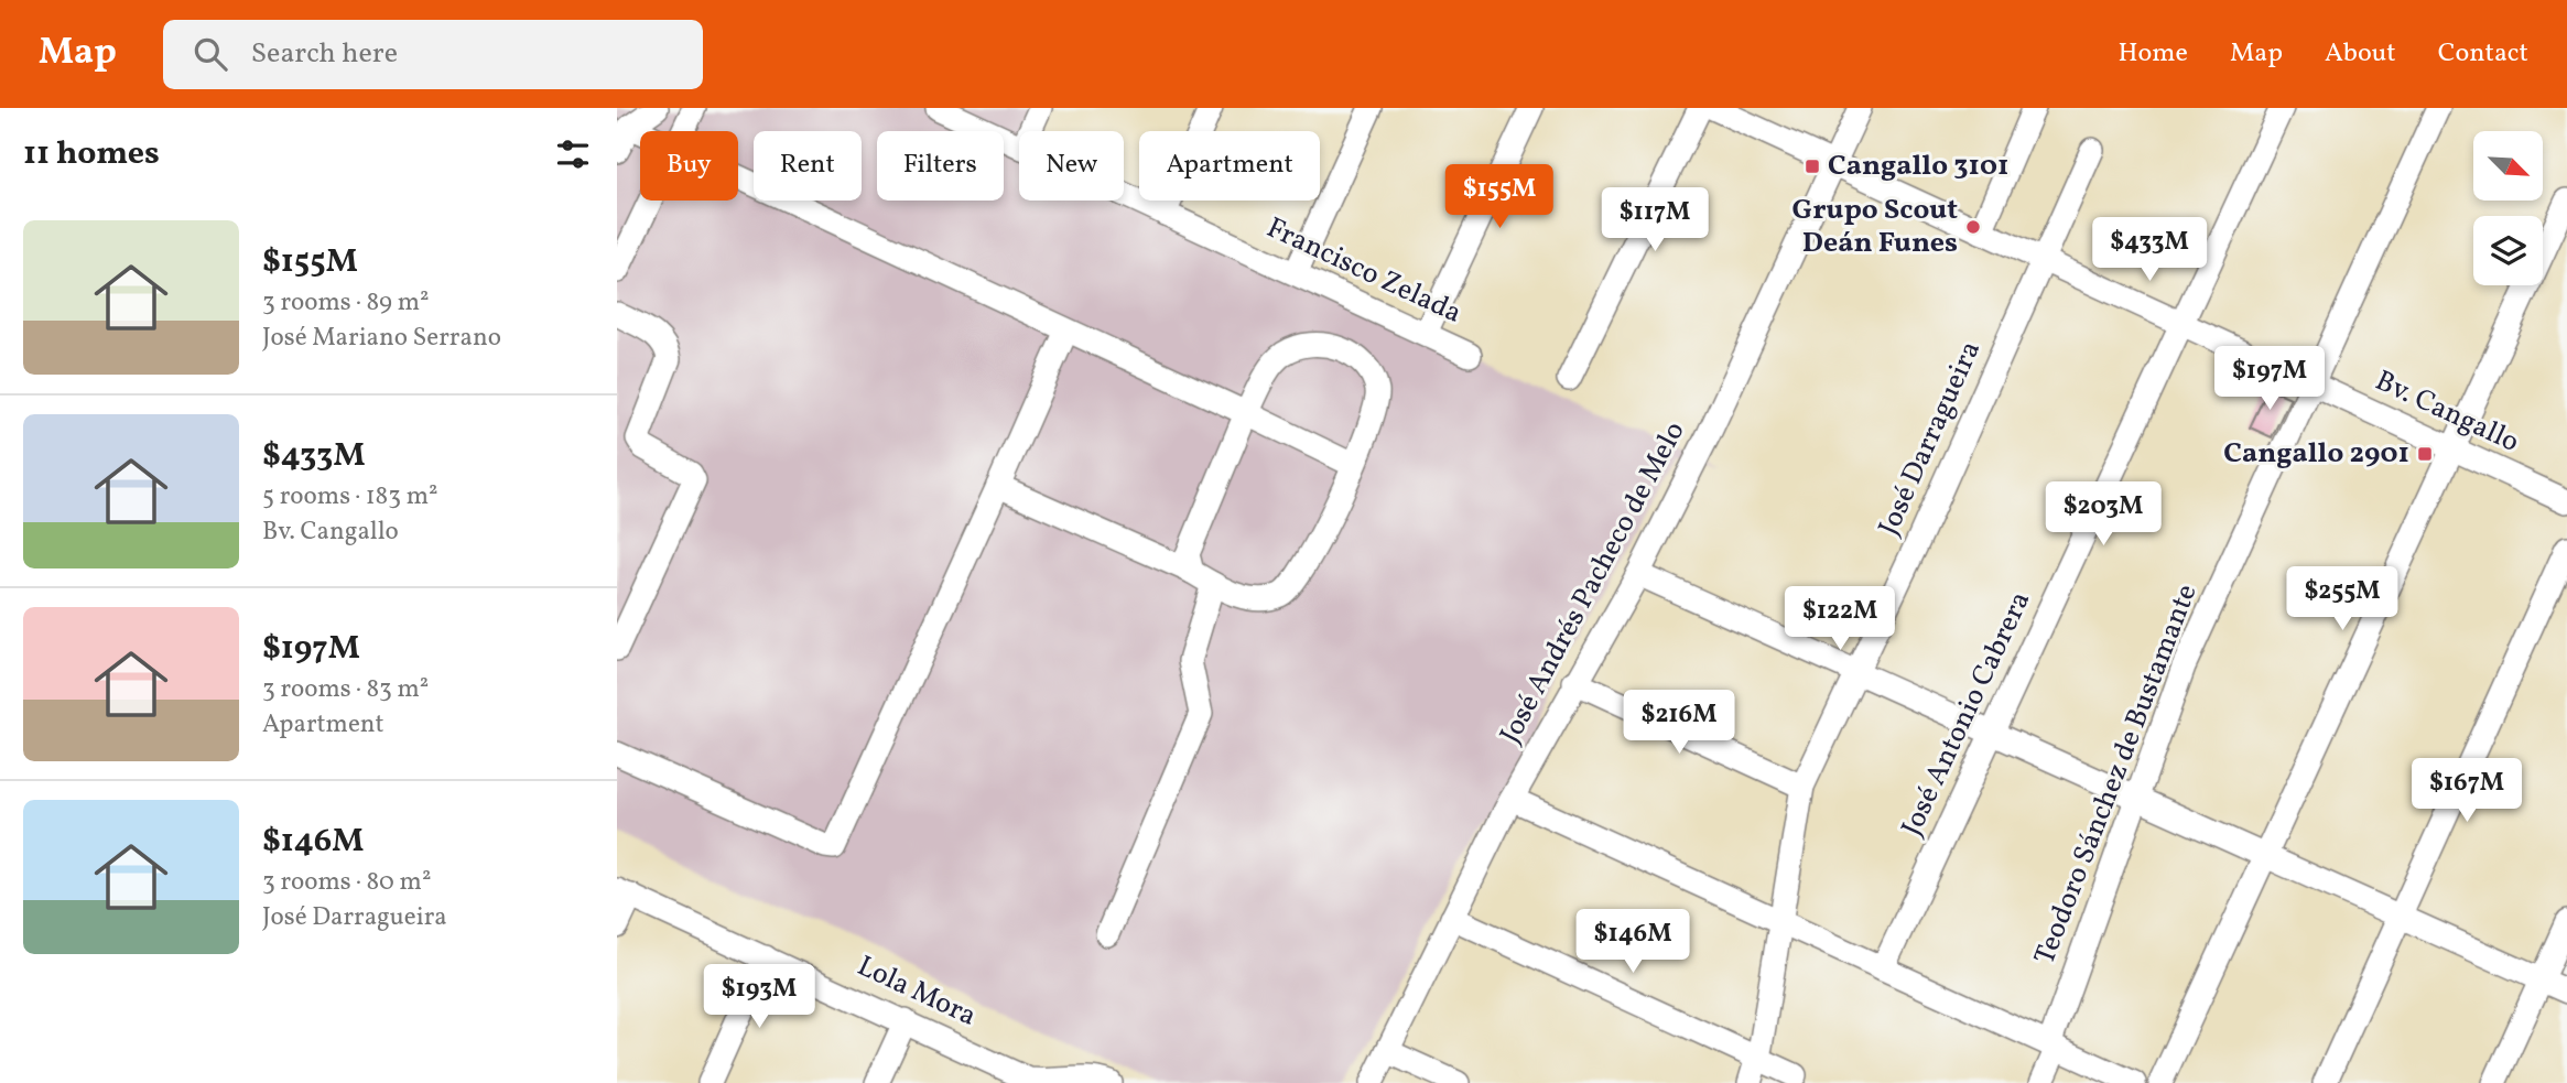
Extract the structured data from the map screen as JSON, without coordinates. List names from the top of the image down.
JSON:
{
  "streets": {
    "street": [
      "Francisco Zelada",
      "Bv. Cangallo",
      "José Darragueira",
      "José Andrés Pacheco de Melo",
      "José Antonio Cabrera",
      "Teodoro Sánchez de Bustamante",
      "Lola Mora"
    ]
  },
  "crossings": [
    ["Bv. Cangallo", "José Darragueira"],
    ["Bv. Cangallo", "José Andrés Pacheco de Melo"],
    ["Bv. Cangallo", "José Antonio Cabrera"],
    ["Bv. Cangallo", "Teodoro Sánchez de Bustamante"]
  ],
  "places": {
    "transit": ["Cangallo 3101", "Cangallo 2901"],
    "other": ["Grupo Scout Deán Funes"]
  },
  "north": "bottom right",
  "page": {
    "header": "Map",
    "search": "Search here",
    "nav": [
      "Home",
      "Map",
      "About",
      "Contact"
    ],
    "heading": "11 homes",
    "chip": [
      "Buy",
      "Rent",
      "Filters",
      "New",
      "Apartment"
    ],
    "price": [
      "$155M",
      "$117M",
      "$433M",
      "$197M",
      "$203M",
      "$255M",
      "$122M",
      "$216M",
      "$167M",
      "$146M",
      "$193M"
    ],
    "list": [
      {
        "name": "$155M",
        "note": "3 rooms · 89 m² · José Mariano Serrano"
      },
      {
        "name": "$433M",
        "note": "5 rooms · 183 m² · Bv. Cangallo"
      },
      {
        "name": "$197M",
        "note": "3 rooms · 83 m² · Apartment"
      },
      {
        "name": "$146M",
        "note": "3 rooms · 80 m² · José Darragueira"
      }
    ]
  }
}
